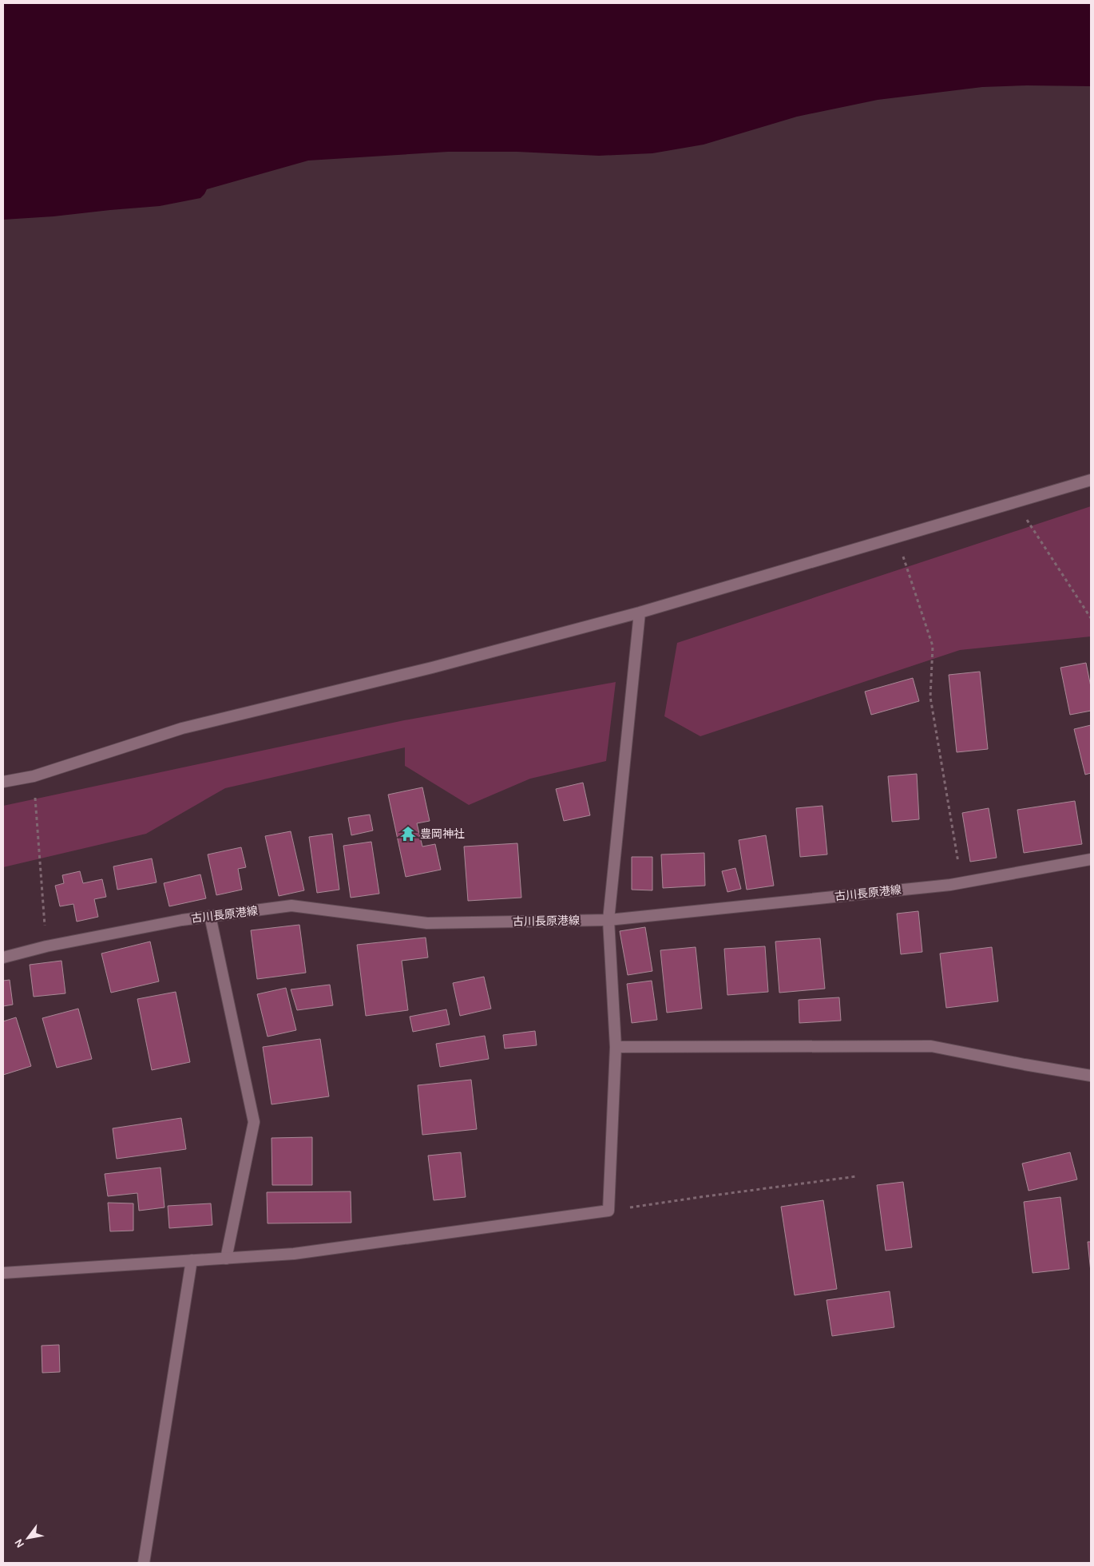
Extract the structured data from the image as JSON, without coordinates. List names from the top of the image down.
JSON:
{
  "streets": {
    "street": ["古川長原港線"]
  },
  "places": {
    "temple": ["豊岡神社"]
  },
  "north": "bottom left"
}
